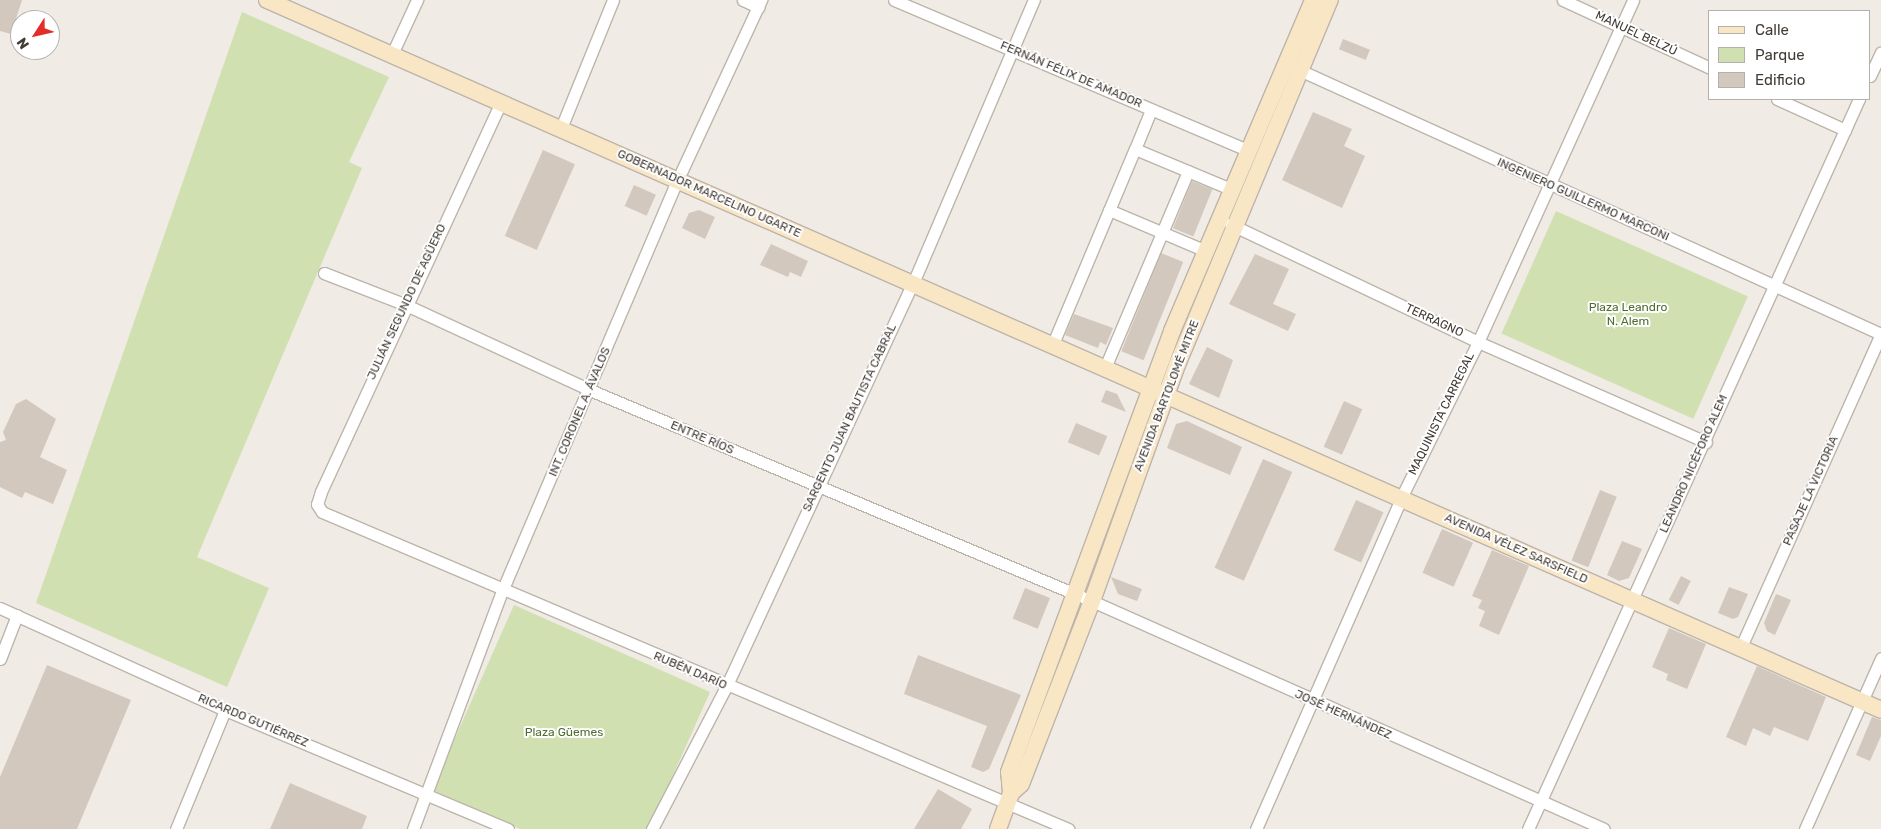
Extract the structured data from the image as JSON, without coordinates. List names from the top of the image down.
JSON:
{
  "streets": {
    "main road": ["GOBERNADOR MARCELINO UGARTE", "AVENIDA BARTOLOMÉ MITRE", "AVENIDA VÉLEZ SARSFIELD"],
    "street": [
      "MANUEL BELZÚ",
      "FERNÁN FÉLIX DE AMADOR",
      "INGENIERO GUILLERMO MARCONI",
      "JULIÁN SEGUNDO DE AGÜERO",
      "TERRAGNO",
      "INT. CORONEL A. ÁVALOS",
      "MAQUINISTA CARREGAL",
      "SARGENTO JUAN BAUTISTA CABRAL",
      "ENTRE RÍOS",
      "LEANDRO NICÉFORO ALEM",
      "PASAJE LA VICTORIA",
      "RUBÉN DARÍO",
      "JOSÉ HERNÁNDEZ",
      "RICARDO GUTIÉRREZ"
    ]
  },
  "crossings": [
    ["MANUEL BELZÚ", "MAQUINISTA CARREGAL"],
    ["FERNÁN FÉLIX DE AMADOR", "AVENIDA BARTOLOMÉ MITRE"],
    ["FERNÁN FÉLIX DE AMADOR", "SARGENTO JUAN BAUTISTA CABRAL"],
    ["GOBERNADOR MARCELINO UGARTE", "JULIÁN SEGUNDO DE AGÜERO"],
    ["GOBERNADOR MARCELINO UGARTE", "AVENIDA BARTOLOMÉ MITRE"],
    ["GOBERNADOR MARCELINO UGARTE", "INT. CORONEL A. ÁVALOS"],
    ["GOBERNADOR MARCELINO UGARTE", "SARGENTO JUAN BAUTISTA CABRAL"],
    ["GOBERNADOR MARCELINO UGARTE", "AVENIDA VÉLEZ SARSFIELD"],
    ["INGENIERO GUILLERMO MARCONI", "AVENIDA BARTOLOMÉ MITRE"],
    ["INGENIERO GUILLERMO MARCONI", "MAQUINISTA CARREGAL"],
    ["INGENIERO GUILLERMO MARCONI", "LEANDRO NICÉFORO ALEM"],
    ["INGENIERO GUILLERMO MARCONI", "PASAJE LA VICTORIA"],
    ["JULIÁN SEGUNDO DE AGÜERO", "ENTRE RÍOS"],
    ["JULIÁN SEGUNDO DE AGÜERO", "RUBÉN DARÍO"],
    ["TERRAGNO", "AVENIDA BARTOLOMÉ MITRE"],
    ["TERRAGNO", "MAQUINISTA CARREGAL"],
    ["TERRAGNO", "LEANDRO NICÉFORO ALEM"],
    ["AVENIDA BARTOLOMÉ MITRE", "ENTRE RÍOS"],
    ["AVENIDA BARTOLOMÉ MITRE", "AVENIDA VÉLEZ SARSFIELD"],
    ["AVENIDA BARTOLOMÉ MITRE", "RUBÉN DARÍO"],
    ["AVENIDA BARTOLOMÉ MITRE", "JOSÉ HERNÁNDEZ"],
    ["INT. CORONEL A. ÁVALOS", "ENTRE RÍOS"],
    ["INT. CORONEL A. ÁVALOS", "RUBÉN DARÍO"],
    ["INT. CORONEL A. ÁVALOS", "RICARDO GUTIÉRREZ"],
    ["MAQUINISTA CARREGAL", "AVENIDA VÉLEZ SARSFIELD"],
    ["MAQUINISTA CARREGAL", "JOSÉ HERNÁNDEZ"],
    ["SARGENTO JUAN BAUTISTA CABRAL", "ENTRE RÍOS"],
    ["SARGENTO JUAN BAUTISTA CABRAL", "RUBÉN DARÍO"],
    ["ENTRE RÍOS", "JOSÉ HERNÁNDEZ"],
    ["LEANDRO NICÉFORO ALEM", "AVENIDA VÉLEZ SARSFIELD"],
    ["LEANDRO NICÉFORO ALEM", "JOSÉ HERNÁNDEZ"],
    ["PASAJE LA VICTORIA", "AVENIDA VÉLEZ SARSFIELD"]
  ],
  "parks": ["Plaza Leandro N. Alem", "Plaza Güemes"],
  "legend": ["Calle", "Parque", "Edificio"],
  "north": "bottom left"
}
